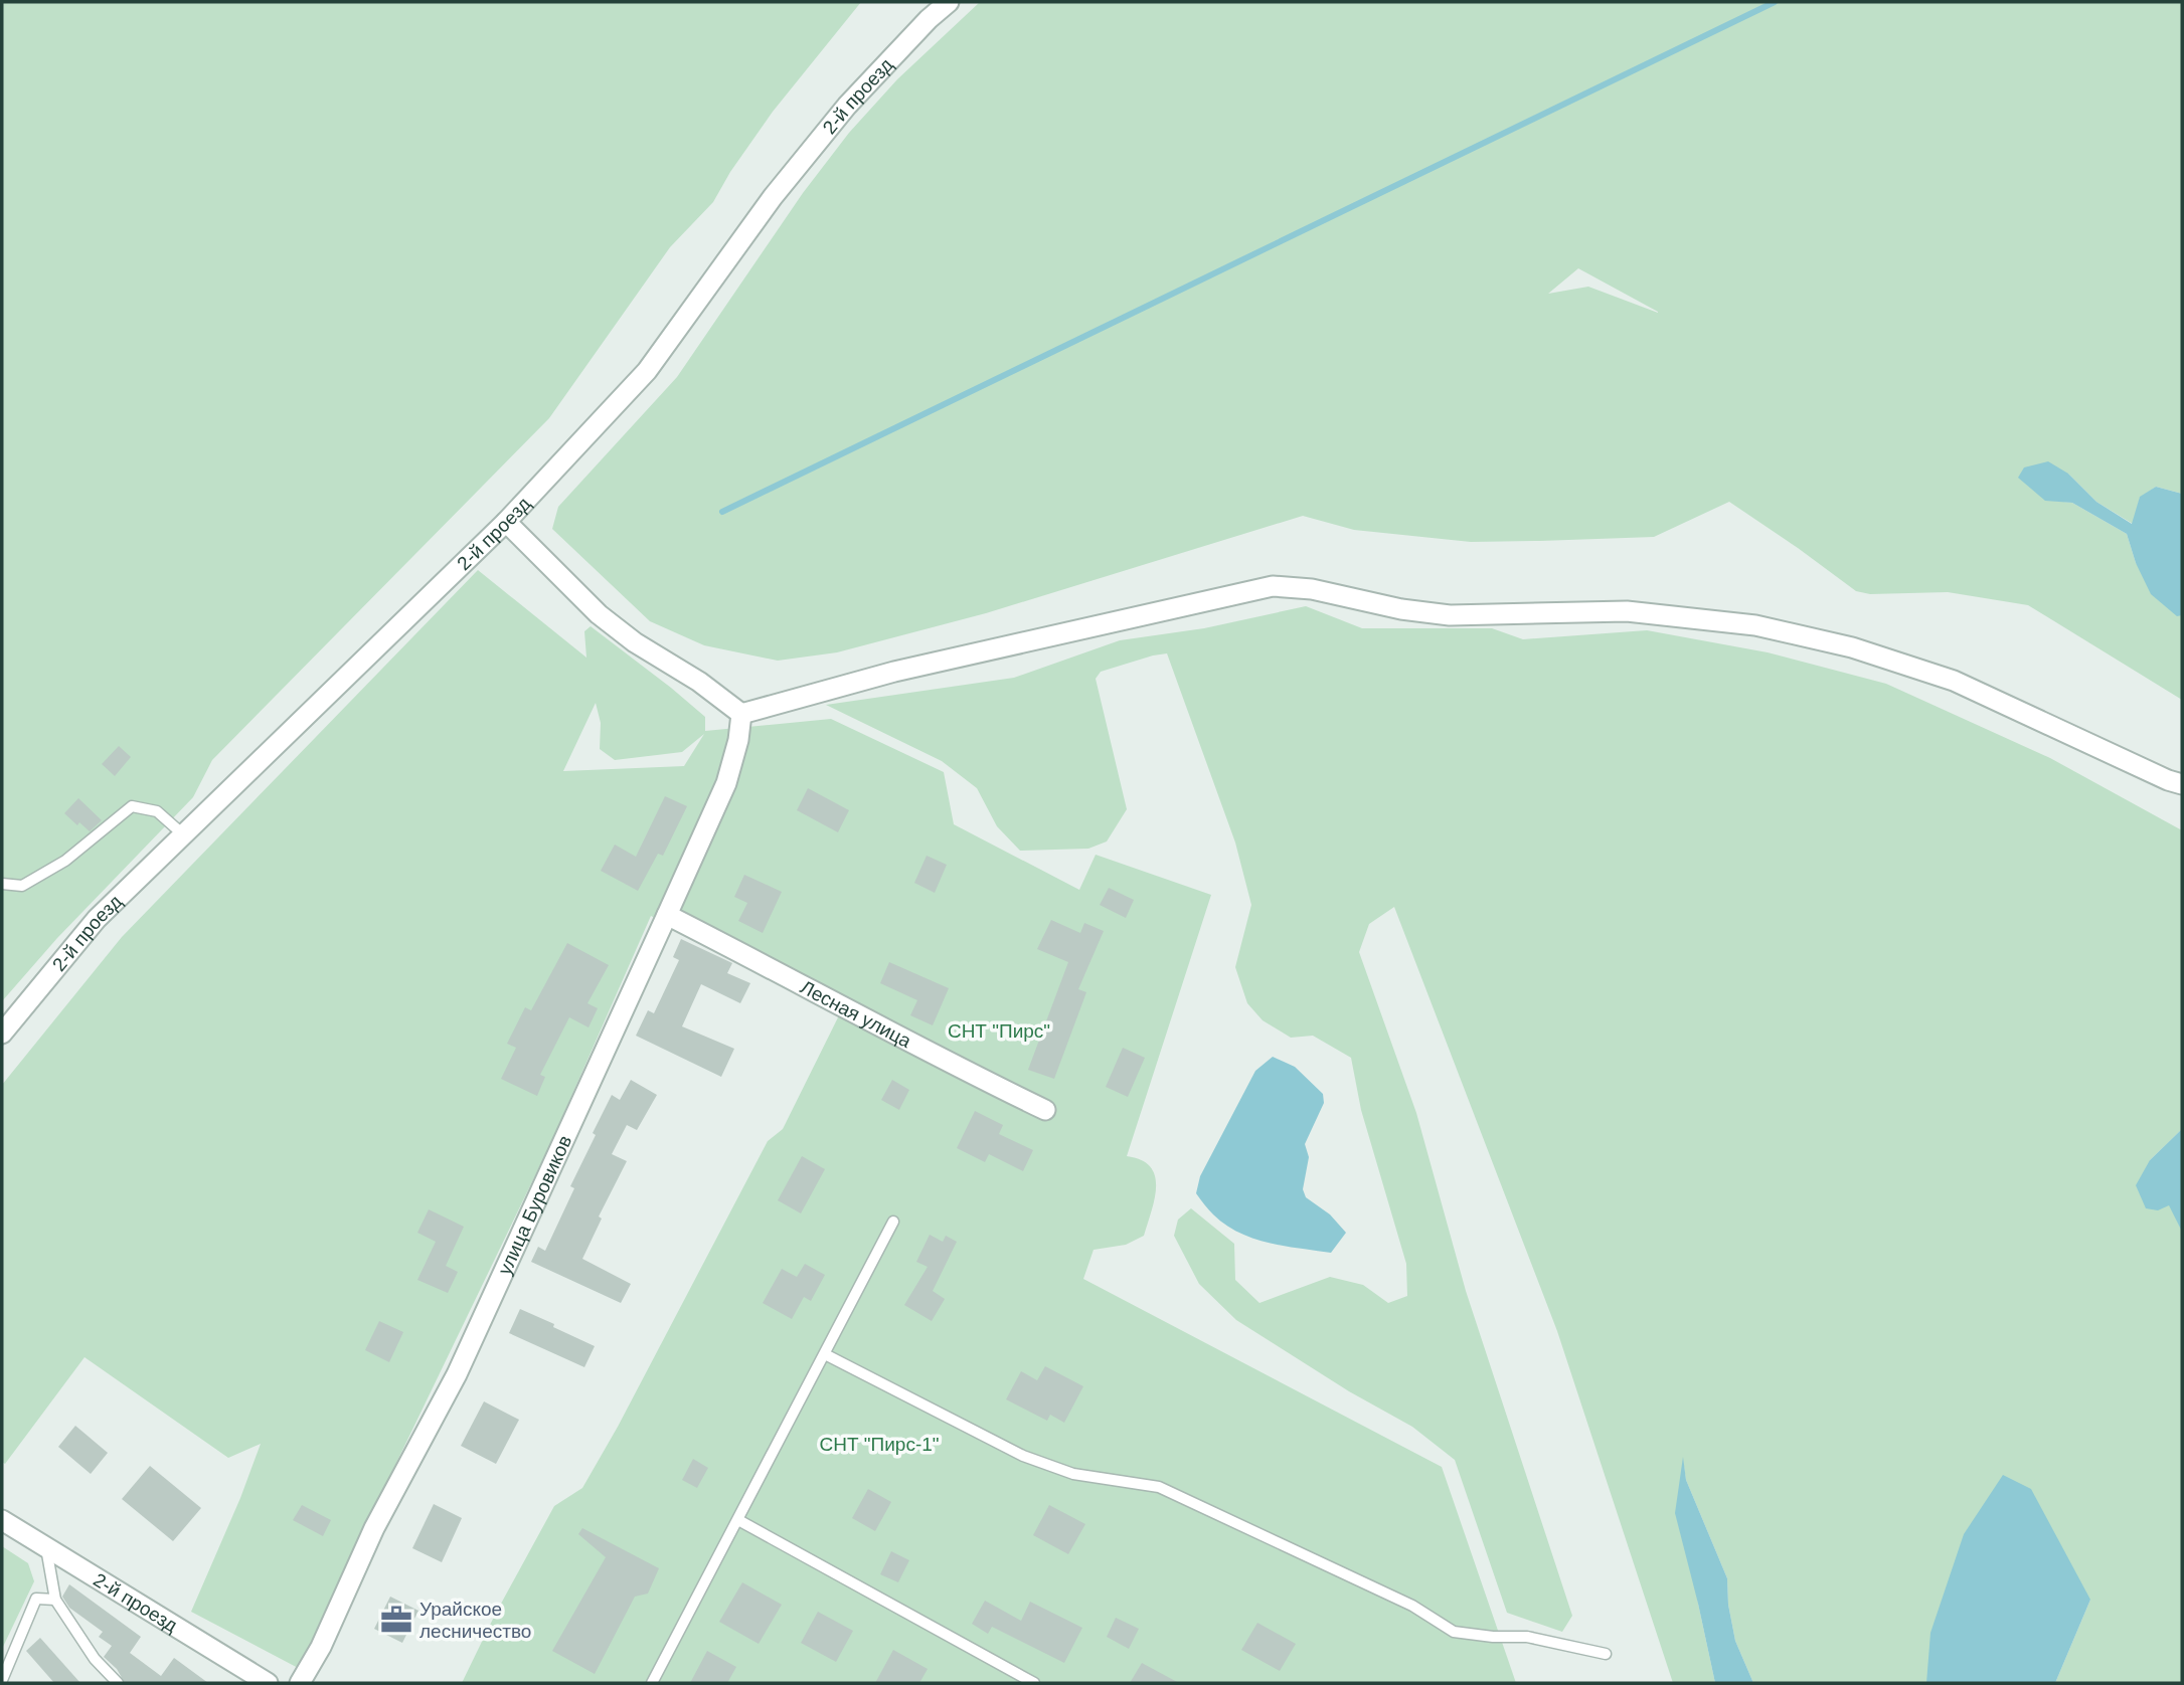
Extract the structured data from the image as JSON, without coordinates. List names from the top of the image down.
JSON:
{
  "streets": {
    "street": ["2-й проезд", "Лесная улица", "улица Буровиков"]
  },
  "crossings": [
    ["Лесная улица", "улица Буровиков"]
  ],
  "parks": ["СНТ \"Пирс\"", "СНТ \"Пирс-1\""],
  "places": {
    "office": ["Урайское лесничество"]
  }
}
